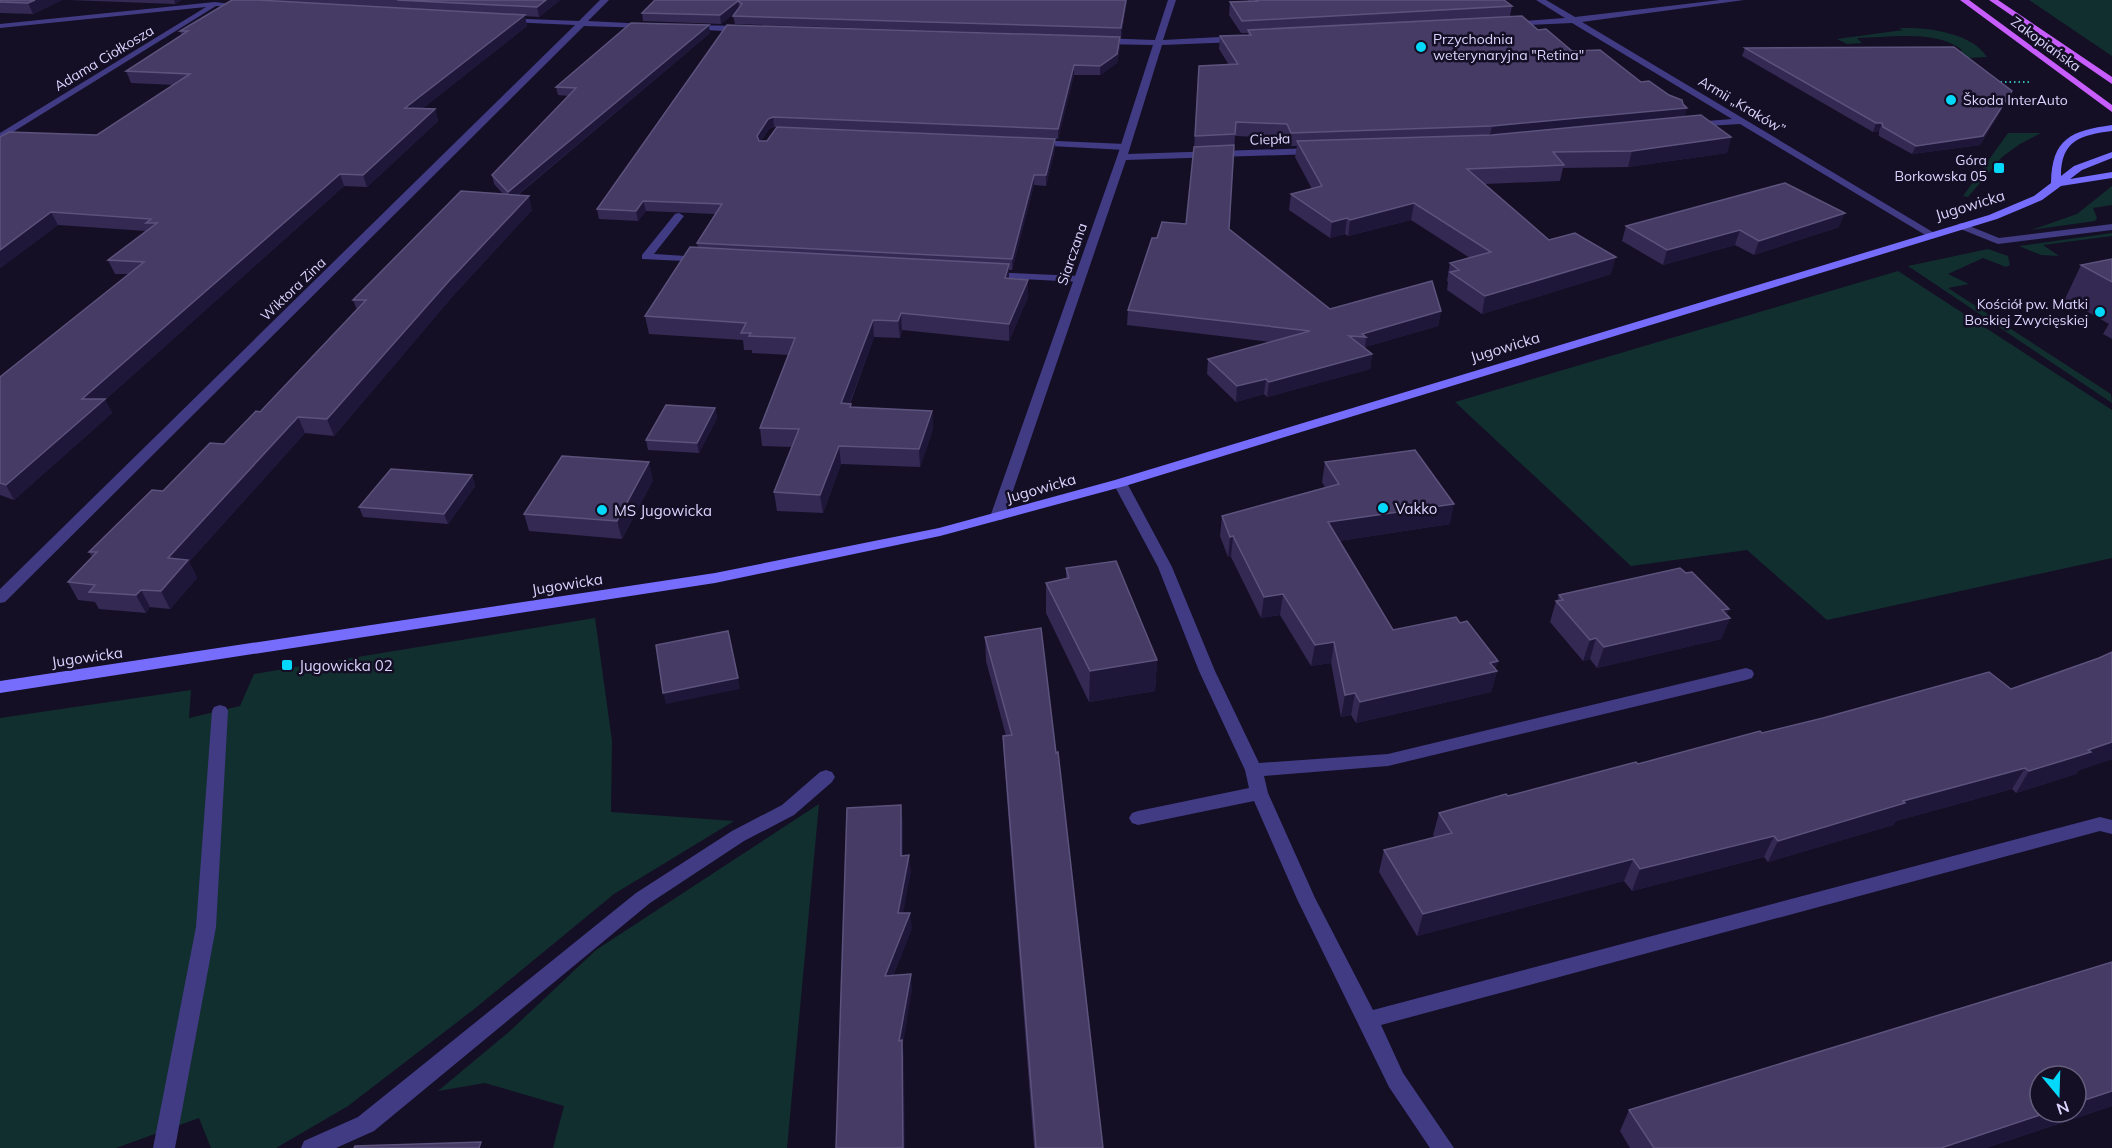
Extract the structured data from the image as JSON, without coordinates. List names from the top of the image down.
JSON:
{
  "streets": {
    "main road": ["Zakopiańska"],
    "street": [
      "Adama Ciołkosza",
      "Armii „Kraków”",
      "Ciepła",
      "Jugowicka",
      "Siarczana",
      "Wiktora Zina"
    ]
  },
  "crossings": [
    ["Armii „Kraków”", "Jugowicka"],
    ["Ciepła", "Siarczana"],
    ["Jugowicka", "Siarczana"]
  ],
  "places": {
    "other": [
      "Przychodnia weterynaryjna \"Retina\"",
      "Škoda InterAuto",
      "Kościół pw. Matki Boskiej Zwycięskiej",
      "Vakko",
      "MS Jugowicka"
    ],
    "transit": ["Góra Borkowska 05", "Jugowicka 02"]
  },
  "north": "bottom"
}
